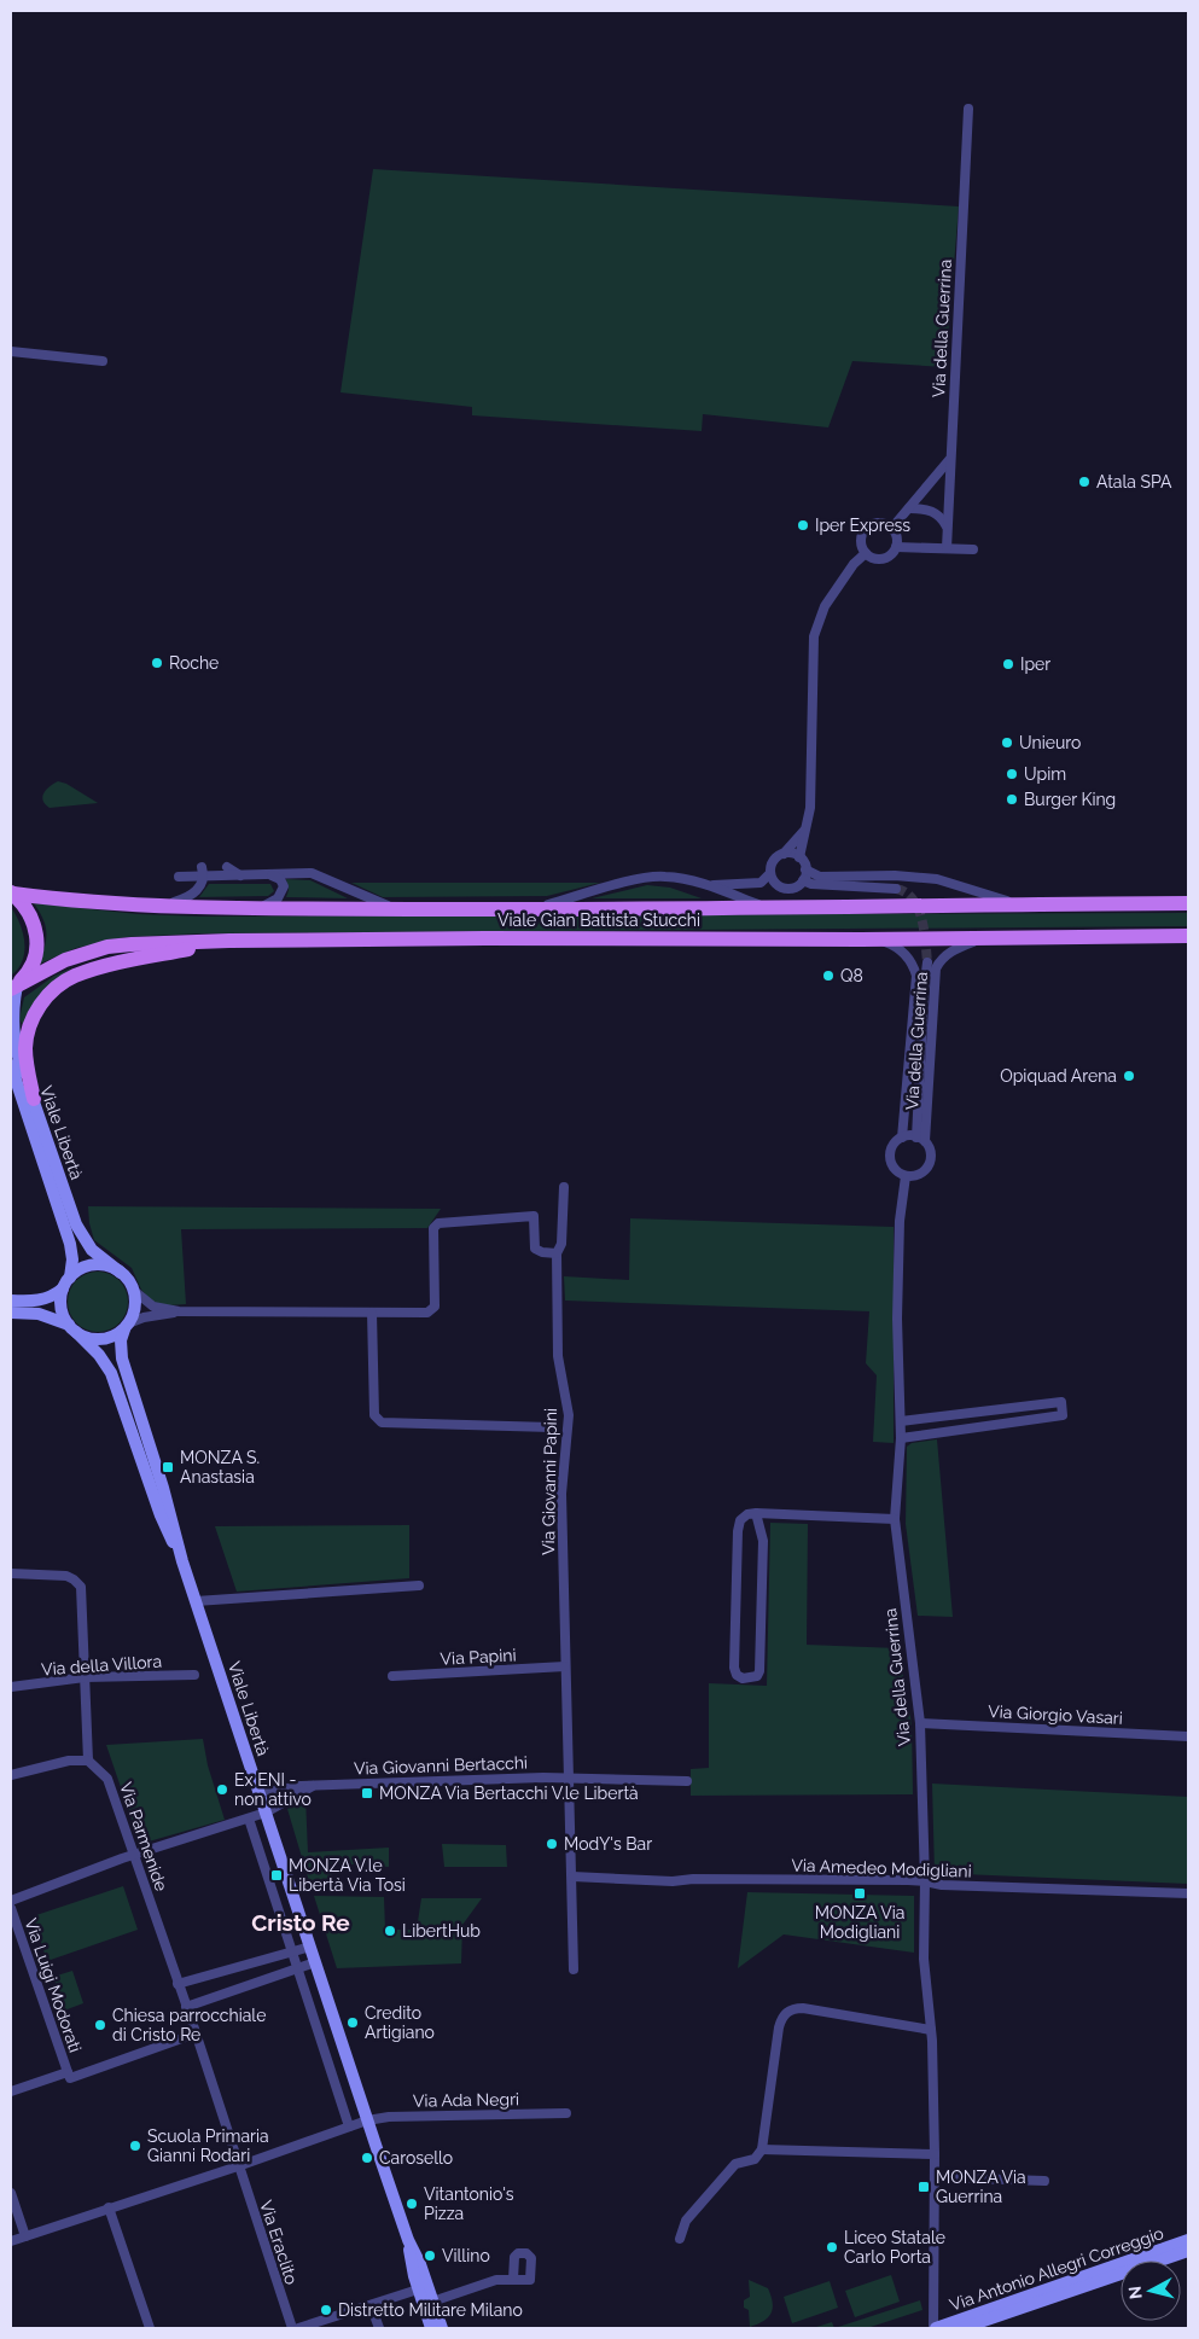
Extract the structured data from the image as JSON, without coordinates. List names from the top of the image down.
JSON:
{
  "streets": {
    "main road": ["Viale Gian Battista Stucchi", "Viale Libertà", "Via Antonio Allegri Correggio"],
    "street": [
      "Via della Guerrina",
      "Via Giovanni Papini",
      "Via Papini",
      "Via della Villora",
      "Via Giorgio Vasari",
      "Via Giovanni Bertacchi",
      "Via Parmenide",
      "Via Amedeo Modigliani",
      "Via Luigi Modorati",
      "Via Ada Negri",
      "Via Eraclito"
    ]
  },
  "crossings": [
    ["Via della Guerrina", "Viale Gian Battista Stucchi"],
    ["Via della Guerrina", "Via Giorgio Vasari"],
    ["Via della Guerrina", "Via Amedeo Modigliani"],
    ["Via della Guerrina", "Via Antonio Allegri Correggio"],
    ["Viale Gian Battista Stucchi", "Viale Libertà"],
    ["Viale Libertà", "Via Giovanni Bertacchi"],
    ["Viale Libertà", "Via Ada Negri"],
    ["Via Giovanni Papini", "Via Papini"],
    ["Via Giovanni Papini", "Via Giovanni Bertacchi"],
    ["Via Giovanni Bertacchi", "Via Parmenide"],
    ["Via Parmenide", "Via Ada Negri"],
    ["Via Parmenide", "Via Eraclito"],
    ["Via Ada Negri", "Via Eraclito"]
  ],
  "districts": ["Cristo Re"],
  "places": {
    "other": [
      "Atala SPA",
      "Iper Express",
      "Roche",
      "Iper",
      "Unieuro",
      "Upim",
      "Burger King",
      "Q8",
      "Opiquad Arena",
      "Ex ENI - non attivo",
      "ModY's Bar",
      "LibertHub",
      "Credito Artigiano",
      "Chiesa parrocchiale di Cristo Re",
      "Scuola Primaria Gianni Rodari",
      "Carosello",
      "Vitantonio's Pizza",
      "Liceo Statale Carlo Porta",
      "Villino",
      "Distretto Militare Milano"
    ],
    "transit": [
      "MONZA S. Anastasia",
      "MONZA Via Bertacchi V.le Libertà",
      "MONZA V.le Libertà Via Tosi",
      "MONZA Via Modigliani",
      "MONZA Via Guerrina"
    ]
  },
  "north": "left"
}
